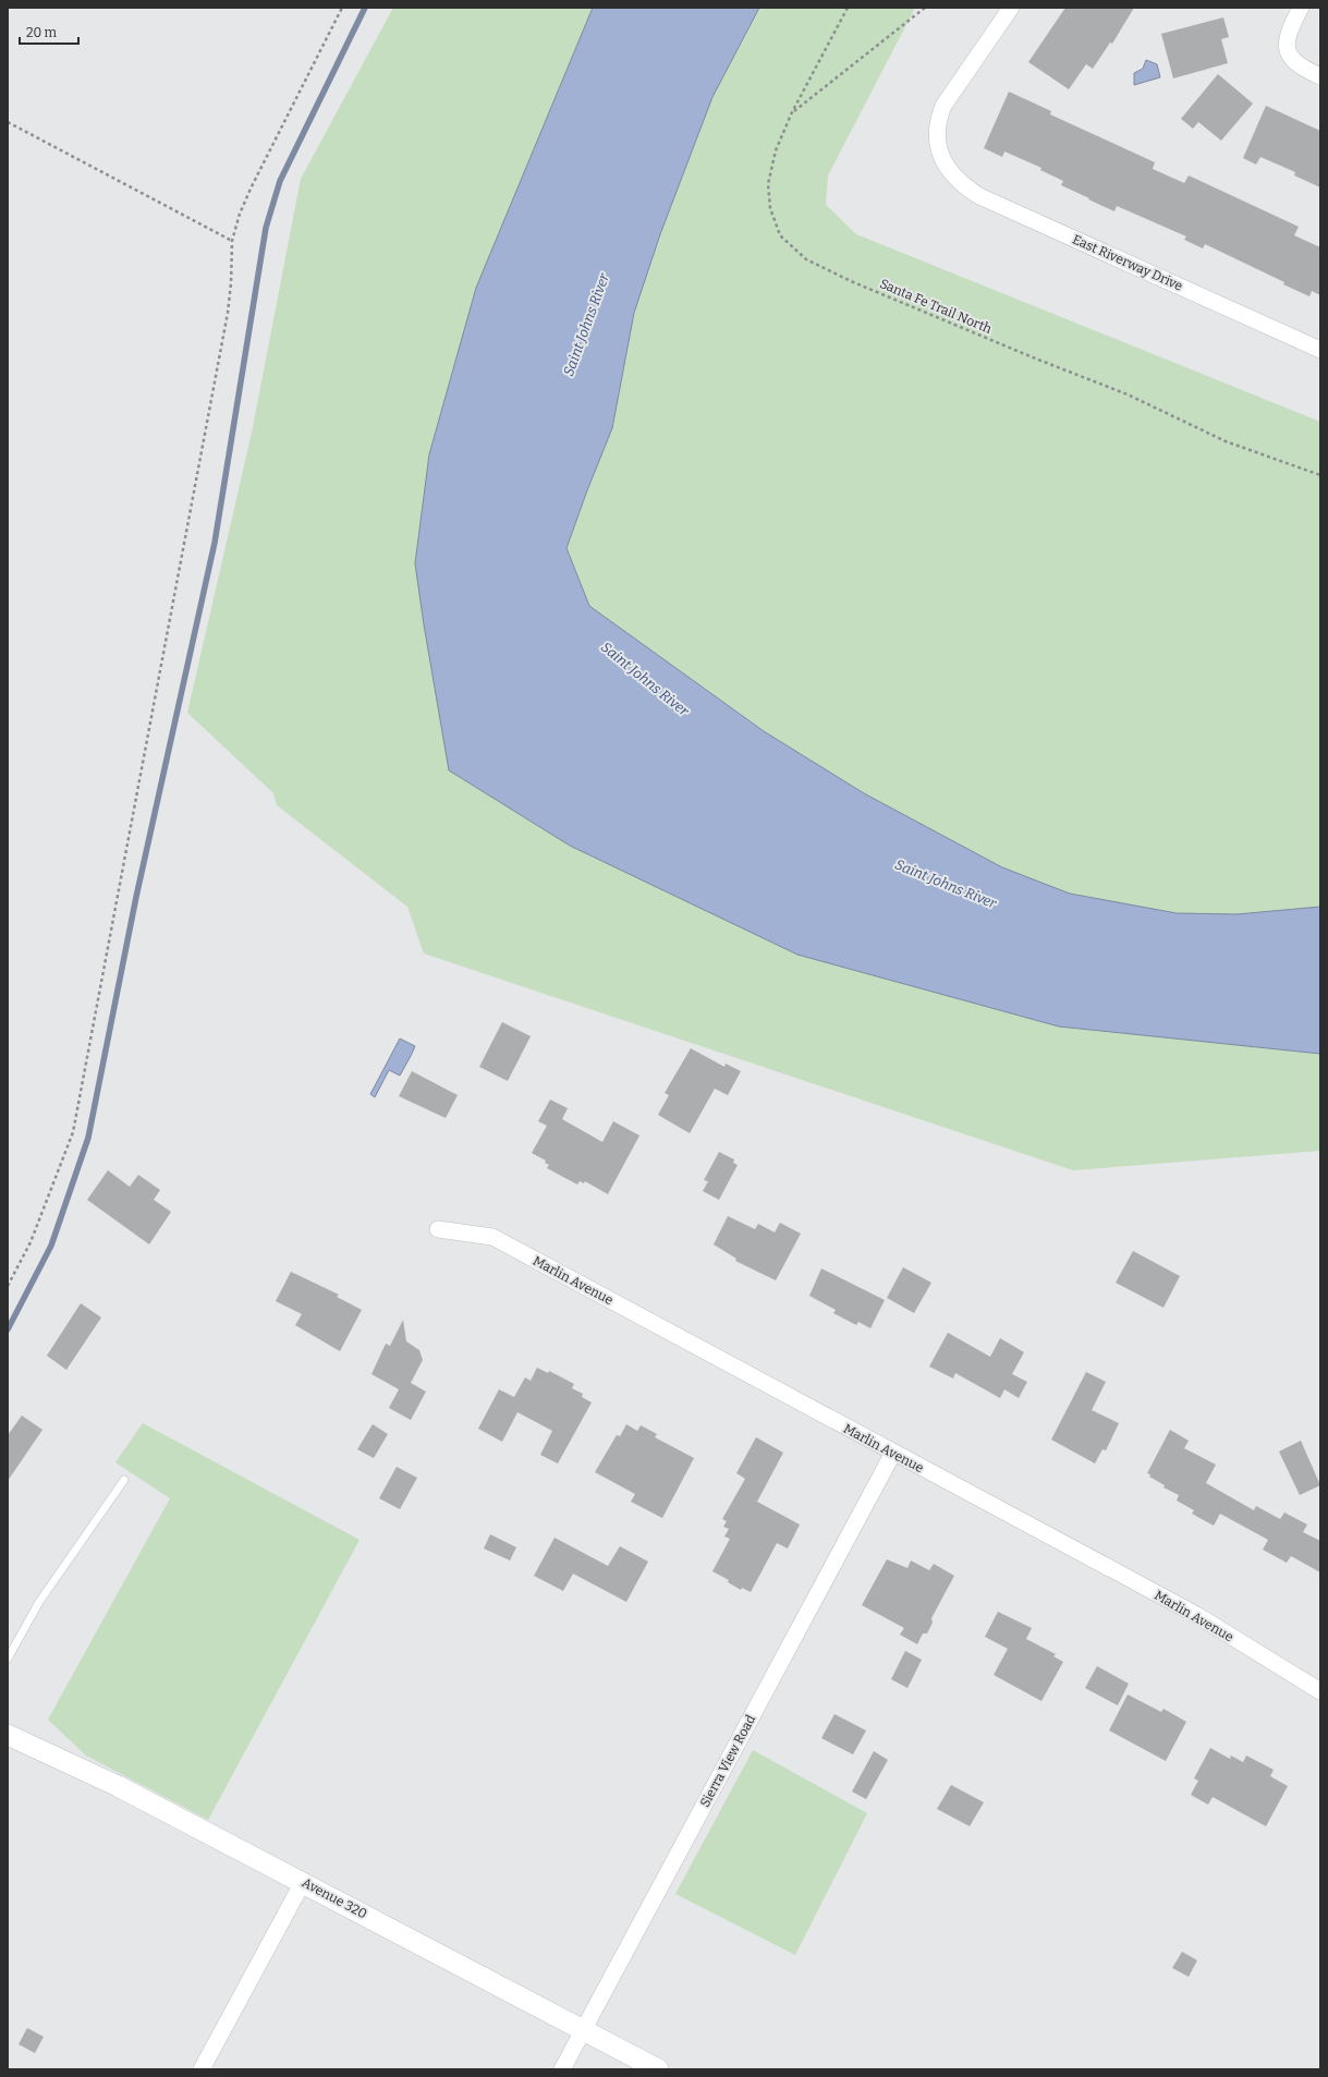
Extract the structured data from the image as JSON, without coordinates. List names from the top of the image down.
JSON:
{
  "streets": {
    "street": [
      "East Riverway Drive",
      "Marlin Avenue",
      "Sierra View Road",
      "Avenue 320"
    ],
    "path": ["Santa Fe Trail North"]
  },
  "crossings": [
    ["Marlin Avenue", "Sierra View Road"],
    ["Sierra View Road", "Avenue 320"]
  ],
  "water": ["Saint Johns River"],
  "scale_bar": "20 m"
}
